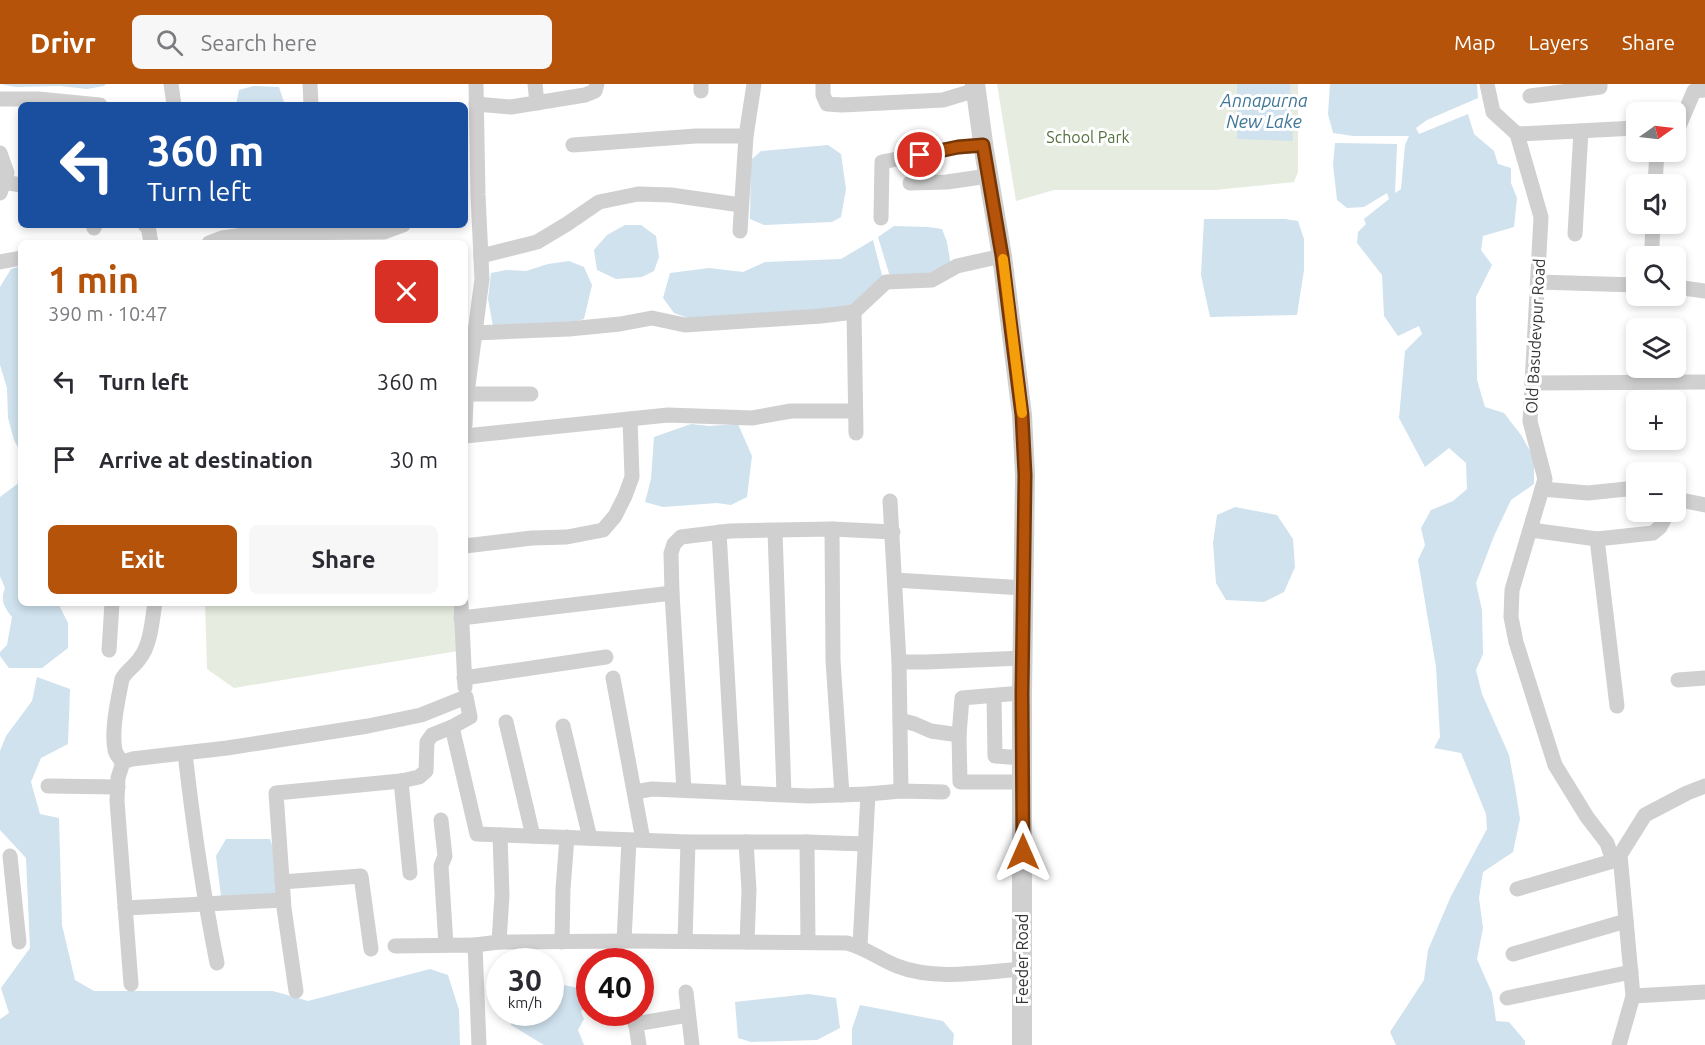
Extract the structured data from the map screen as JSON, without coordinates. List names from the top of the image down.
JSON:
{
  "streets": {
    "street": ["Old Basudevpur Road", "Feeder Road"]
  },
  "water": ["Annapurna New Lake"],
  "parks": ["School Park"],
  "north": "right",
  "page": {
    "header": "Drivr",
    "search": "Search here",
    "nav": ["Map", "Layers", "Share"],
    "map_buttons": ["+", "−"],
    "turn": ["360 m", "Turn left"],
    "heading": ["1 min", "390 m · 10:47"],
    "list": [
      {
        "name": "Turn left",
        "value": "360 m"
      },
      {
        "name": "Arrive at destination",
        "value": "30 m"
      }
    ],
    "buttons": ["Exit", "Share"],
    "speed": "30 km/h",
    "limit": "40"
  }
}
